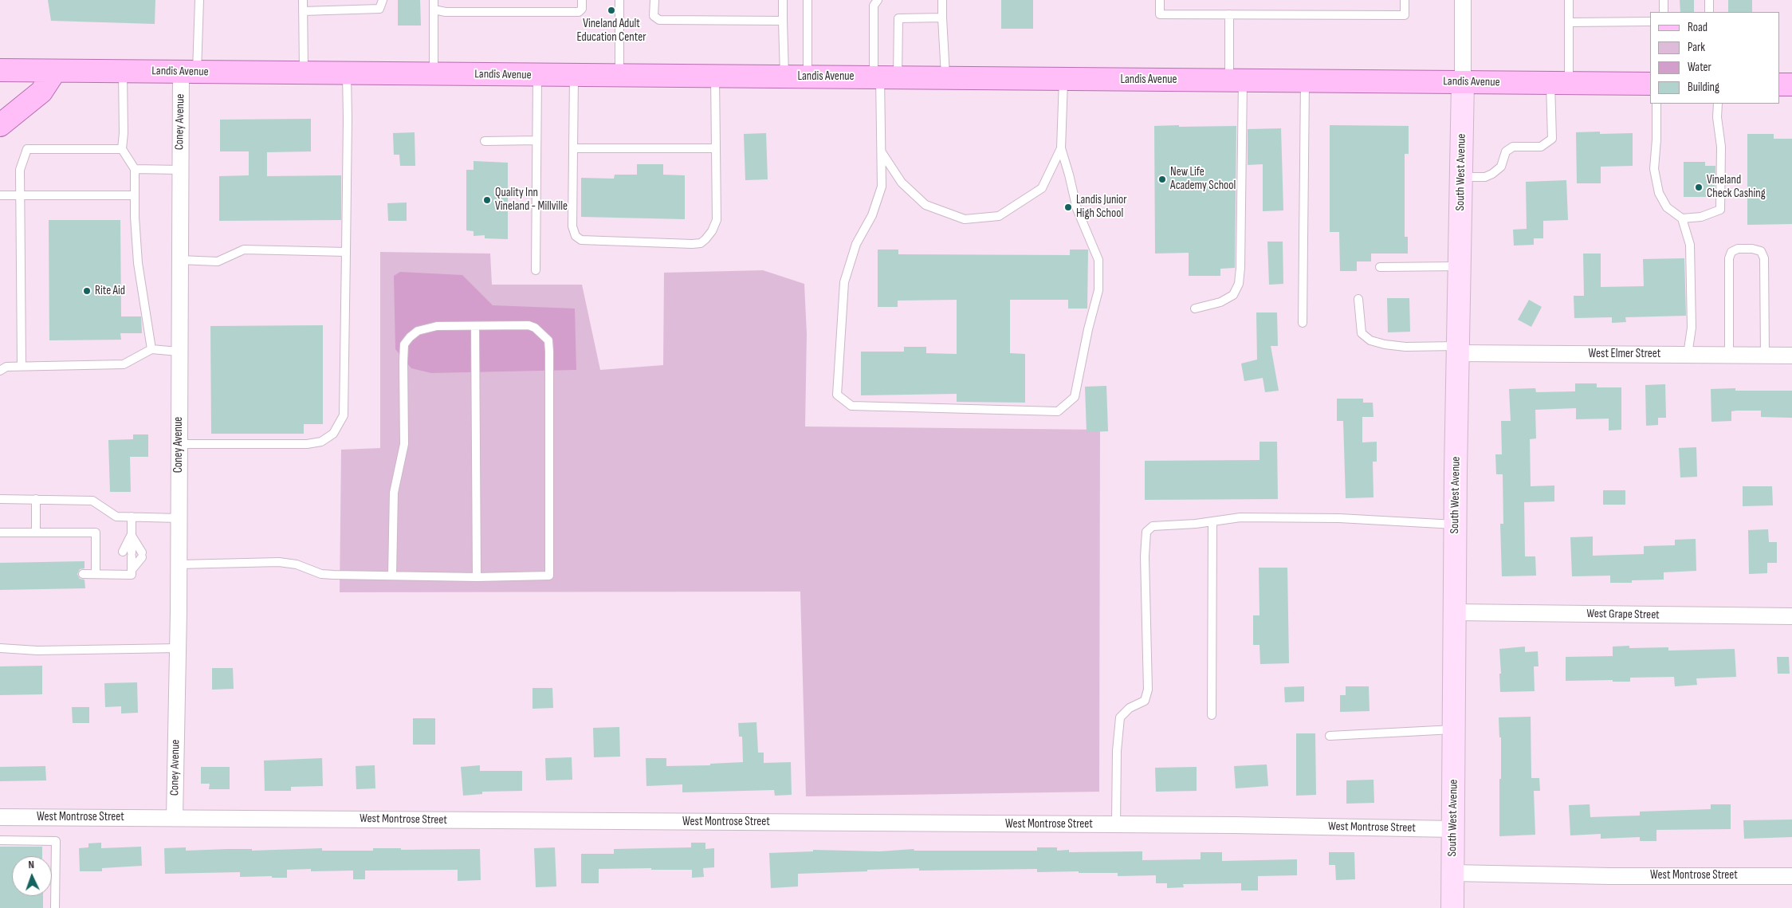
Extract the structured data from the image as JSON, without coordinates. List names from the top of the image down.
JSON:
{
  "streets": {
    "main road": ["Landis Avenue"],
    "street": [
      "Coney Avenue",
      "South West Avenue",
      "West Elmer Street",
      "West Grape Street",
      "West Montrose Street"
    ]
  },
  "crossings": [
    ["Landis Avenue", "Coney Avenue"],
    ["Landis Avenue", "South West Avenue"],
    ["Coney Avenue", "West Montrose Street"],
    ["South West Avenue", "West Elmer Street"],
    ["South West Avenue", "West Grape Street"],
    ["South West Avenue", "West Montrose Street"]
  ],
  "places": [
    "Vineland Adult Education Center",
    "New Life Academy School",
    "Vineland Check Cashing",
    "Quality Inn Vineland - Millville",
    "Landis Junior High School",
    "Rite Aid"
  ],
  "legend": [
    "Road",
    "Park",
    "Water",
    "Building"
  ],
  "north": "top"
}
